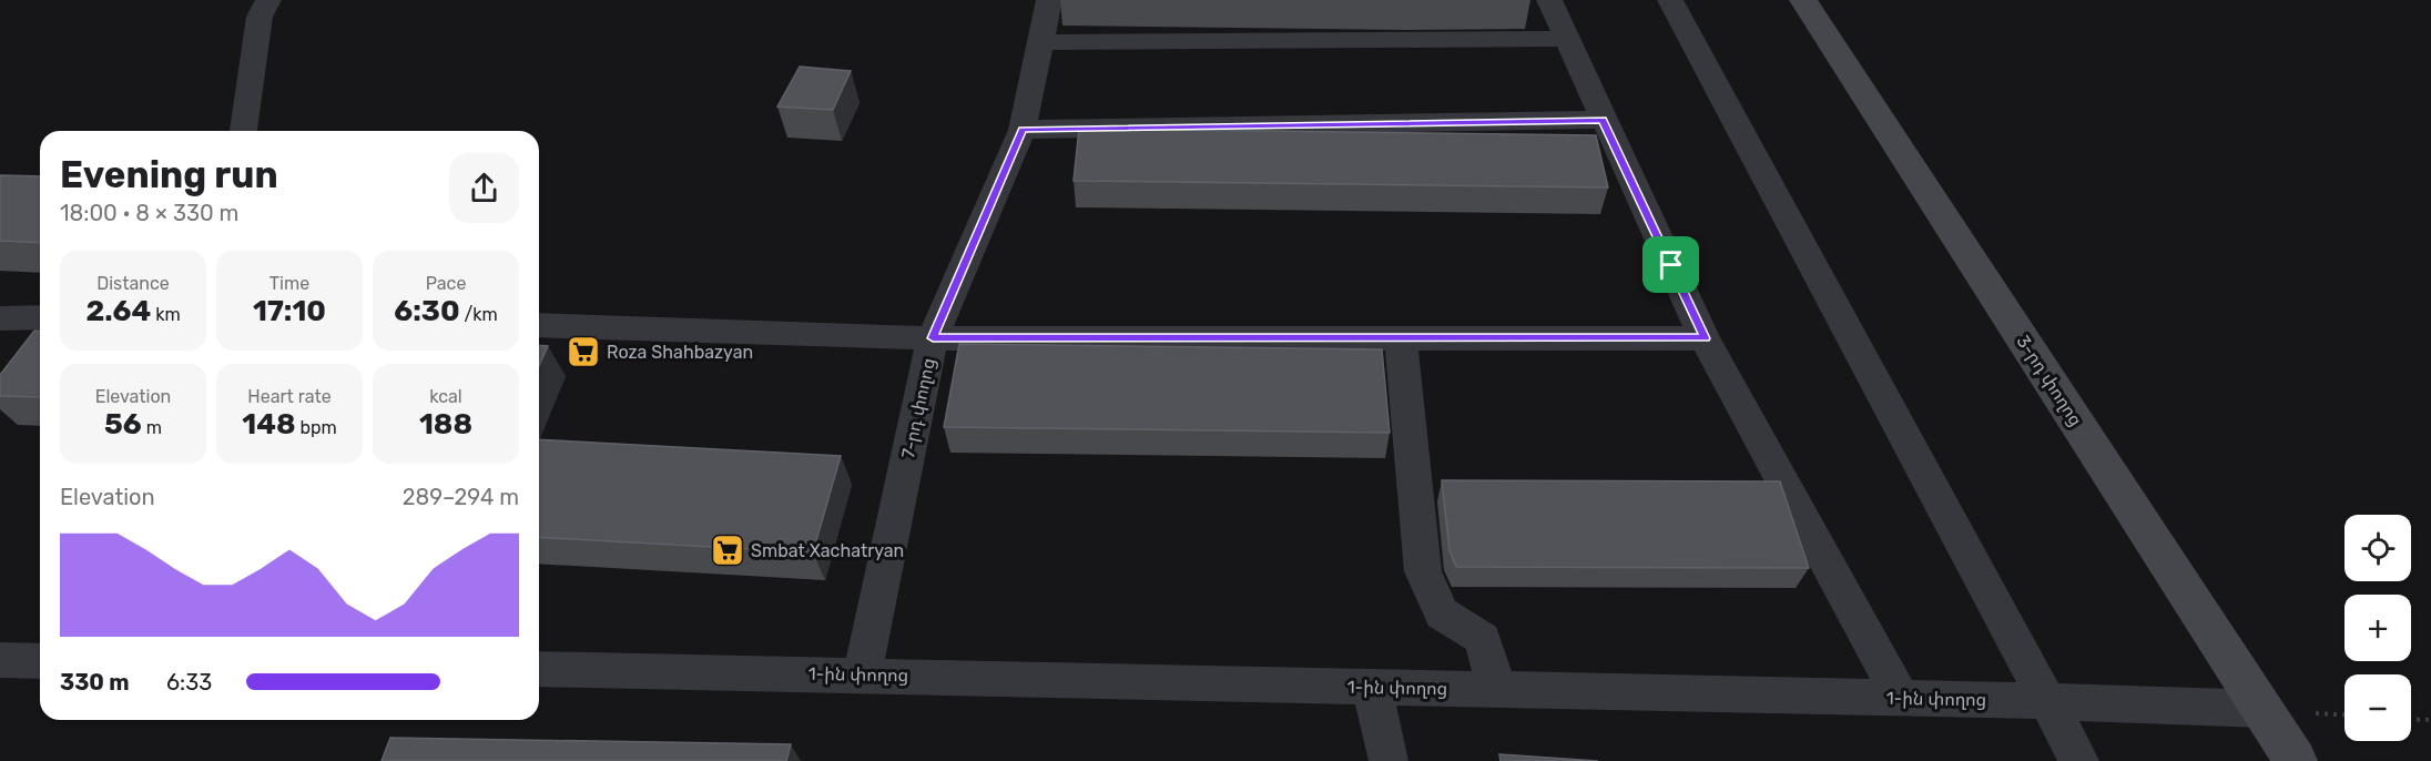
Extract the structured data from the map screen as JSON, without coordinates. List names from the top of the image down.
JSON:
{
  "streets": {
    "street": ["3-րդ փողոց", "7-րդ փողոց", "1-ին փողոց"]
  },
  "crossings": [
    ["3-րդ փողոց", "1-ին փողոց"],
    ["7-րդ փողոց", "1-ին փողոց"]
  ],
  "places": {
    "supermarket": ["Roza Shahbazyan", "Smbat Xachatryan"]
  },
  "page": {
    "heading": ["Evening run", "18:00 · 8 × 330 m"],
    "stats": [
      ["Distance", "2.64 km"],
      ["Time", "17:10"],
      ["Pace", "6:30 /km"],
      ["Elevation", "56 m"],
      ["Heart rate", "148 bpm"],
      ["kcal", "188"]
    ],
    "chart": ["Elevation", "289–294 m"],
    "map_buttons": ["+", "−"],
    "list": [
      {
        "name": "330 m",
        "note": "6:33"
      }
    ]
  }
}
